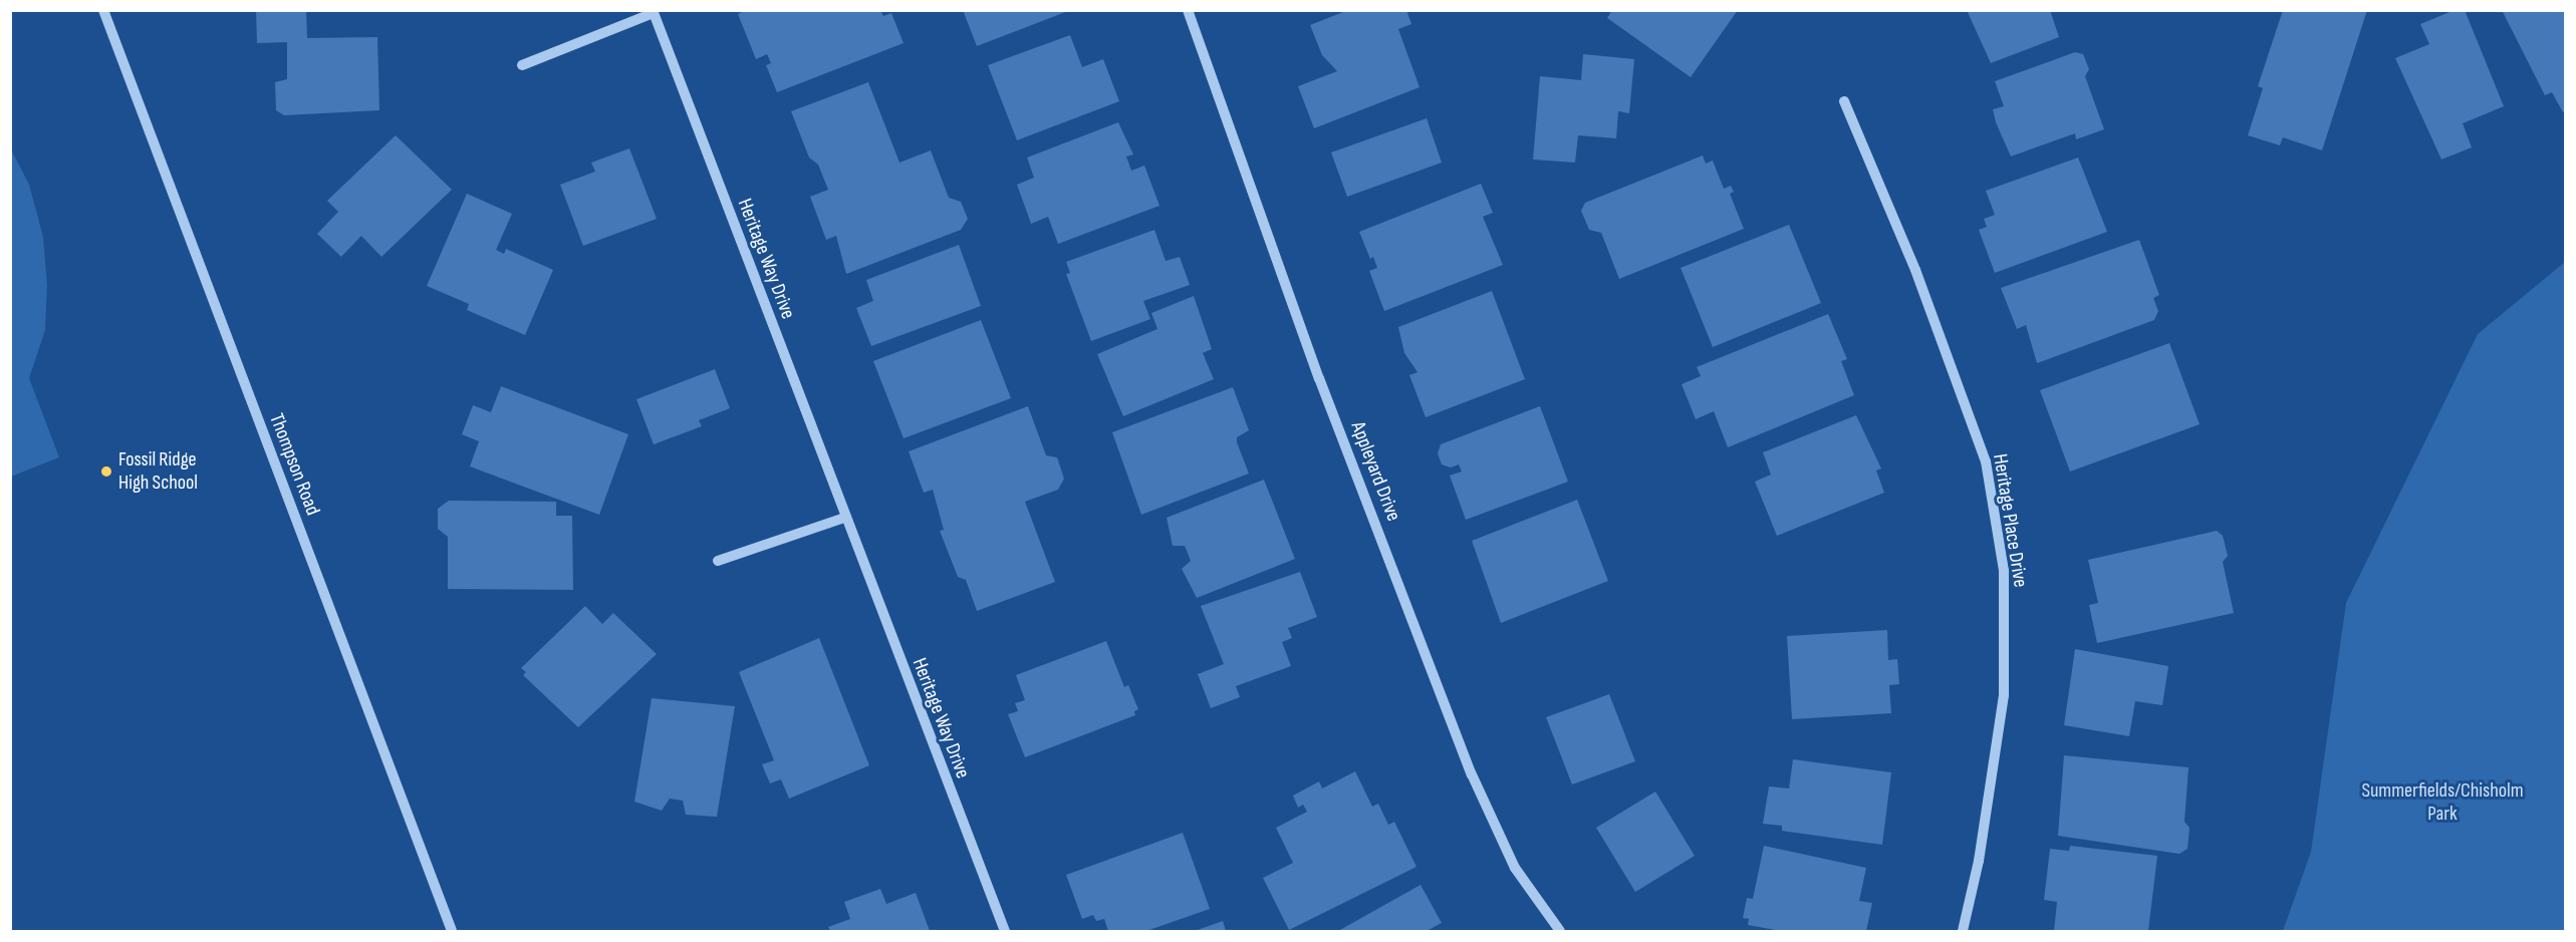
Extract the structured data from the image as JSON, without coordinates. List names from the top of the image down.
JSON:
{
  "streets": {
    "street": [
      "Heritage Way Drive",
      "Thompson Road",
      "Appleyard Drive",
      "Heritage Place Drive"
    ]
  },
  "parks": ["Summerfields/Chisholm Park"],
  "places": ["Fossil Ridge High School"]
}
